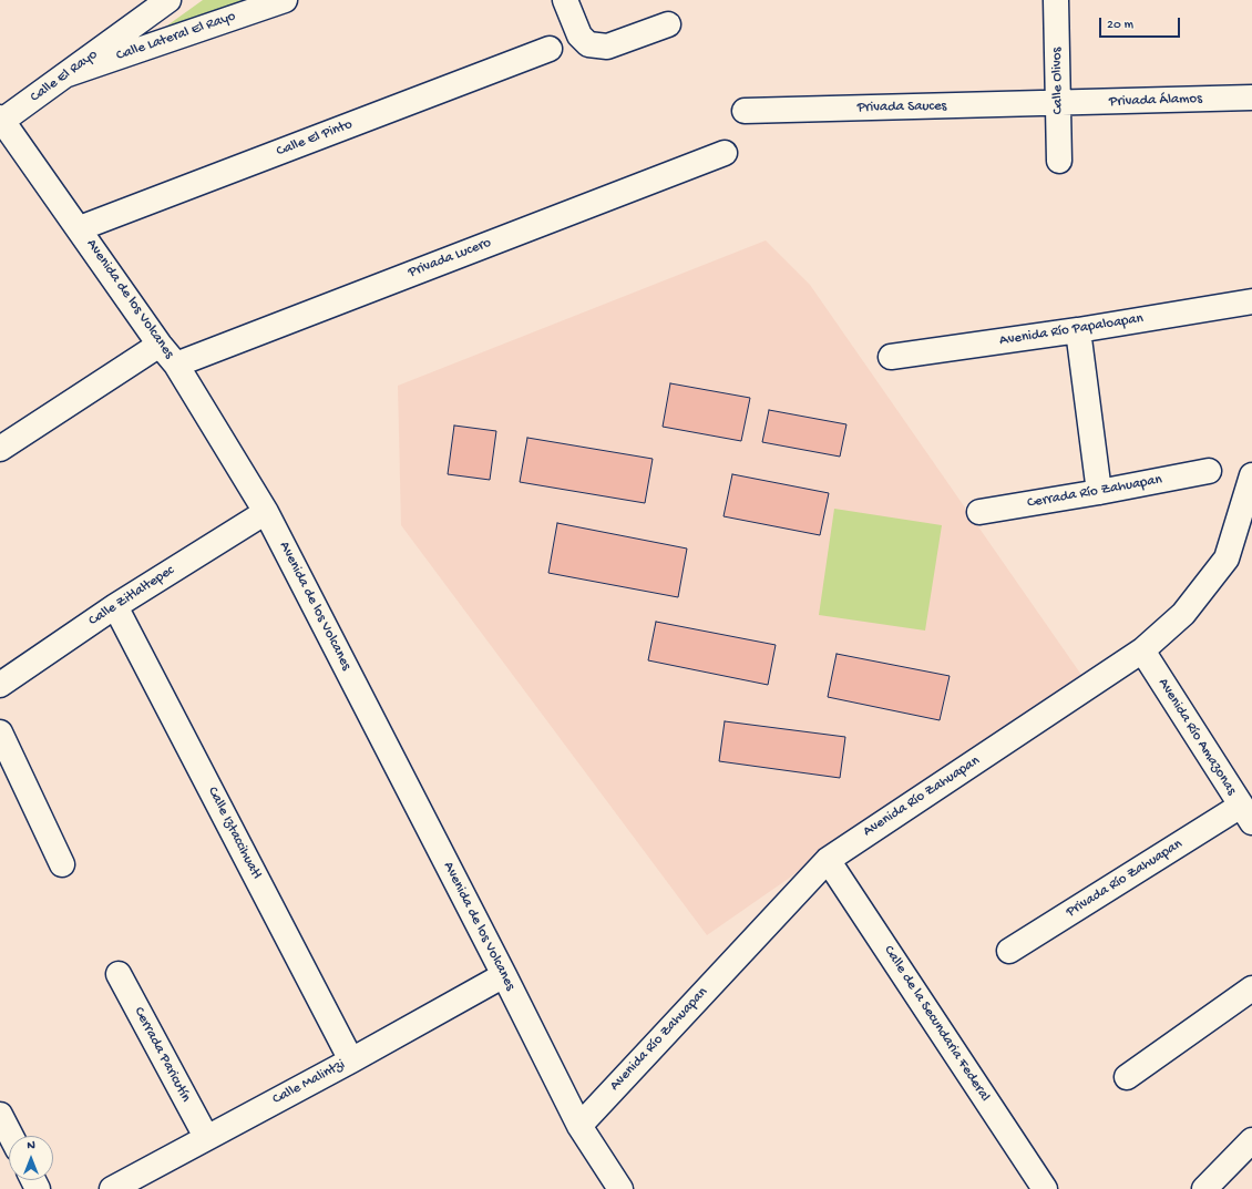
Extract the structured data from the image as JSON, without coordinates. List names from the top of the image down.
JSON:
{
  "streets": {
    "street": [
      "Calle Lateral El Rayo",
      "Calle El Rayo",
      "Calle Olivos",
      "Privada Álamos",
      "Privada Sauces",
      "Calle El Pinto",
      "Privada Lucero",
      "Avenida de los Volcanes",
      "Avenida Río Papaloapan",
      "Cerrada Río Zahuapan",
      "Calle Zitlaltepec",
      "Avenida Río Amazonas",
      "Avenida Río Zahuapan",
      "Calle Iztaccihuatl",
      "Privada Río Zahuapan",
      "Calle de la Secundaria Federal",
      "Cerrada Paricutín",
      "Calle Malintzi"
    ]
  },
  "crossings": [
    ["Calle Lateral El Rayo", "Calle El Rayo"],
    ["Calle El Rayo", "Avenida de los Volcanes"],
    ["Calle Olivos", "Privada Álamos"],
    ["Calle Olivos", "Privada Sauces"],
    ["Privada Álamos", "Privada Sauces"],
    ["Calle El Pinto", "Avenida de los Volcanes"],
    ["Privada Lucero", "Avenida de los Volcanes"],
    ["Avenida de los Volcanes", "Calle Zitlaltepec"],
    ["Avenida de los Volcanes", "Avenida Río Zahuapan"],
    ["Avenida de los Volcanes", "Calle Malintzi"],
    ["Calle Zitlaltepec", "Calle Iztaccihuatl"],
    ["Avenida Río Amazonas", "Avenida Río Zahuapan"],
    ["Avenida Río Amazonas", "Privada Río Zahuapan"],
    ["Avenida Río Zahuapan", "Calle de la Secundaria Federal"],
    ["Calle Iztaccihuatl", "Calle Malintzi"],
    ["Cerrada Paricutín", "Calle Malintzi"]
  ],
  "scale_bar": "20 m",
  "north": "top"
}
